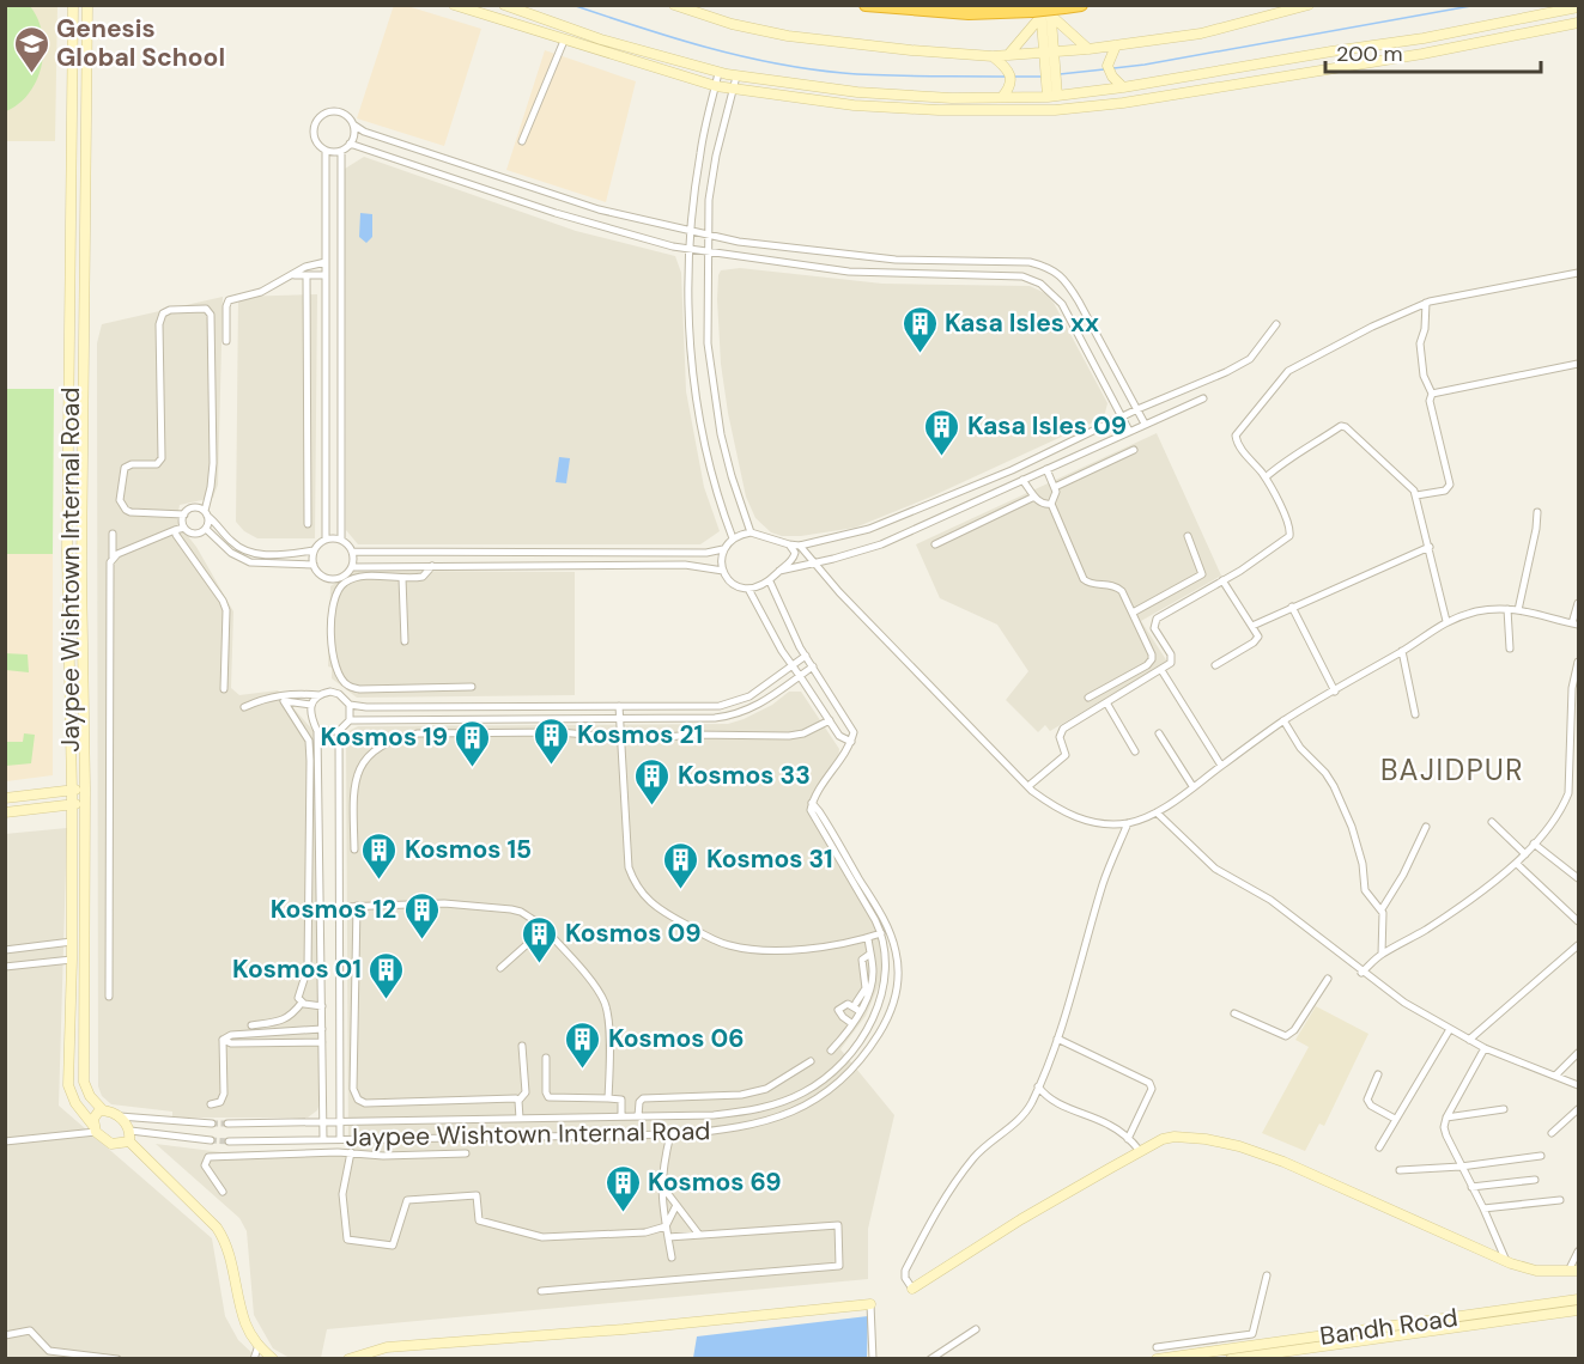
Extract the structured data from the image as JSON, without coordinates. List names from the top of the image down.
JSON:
{
  "streets": {
    "street": ["Jaypee Wishtown Internal Road", "Bandh Road"]
  },
  "districts": ["BAJIDPUR"],
  "places": {
    "school or university": ["Genesis Global School"],
    "building": [
      "Kasa Isles xx",
      "Kasa Isles 09",
      "Kosmos 21",
      "Kosmos 19",
      "Kosmos 33",
      "Kosmos 15",
      "Kosmos 31",
      "Kosmos 12",
      "Kosmos 09",
      "Kosmos 01",
      "Kosmos 06",
      "Kosmos 69"
    ]
  },
  "scale_bar": "200 m"
}
